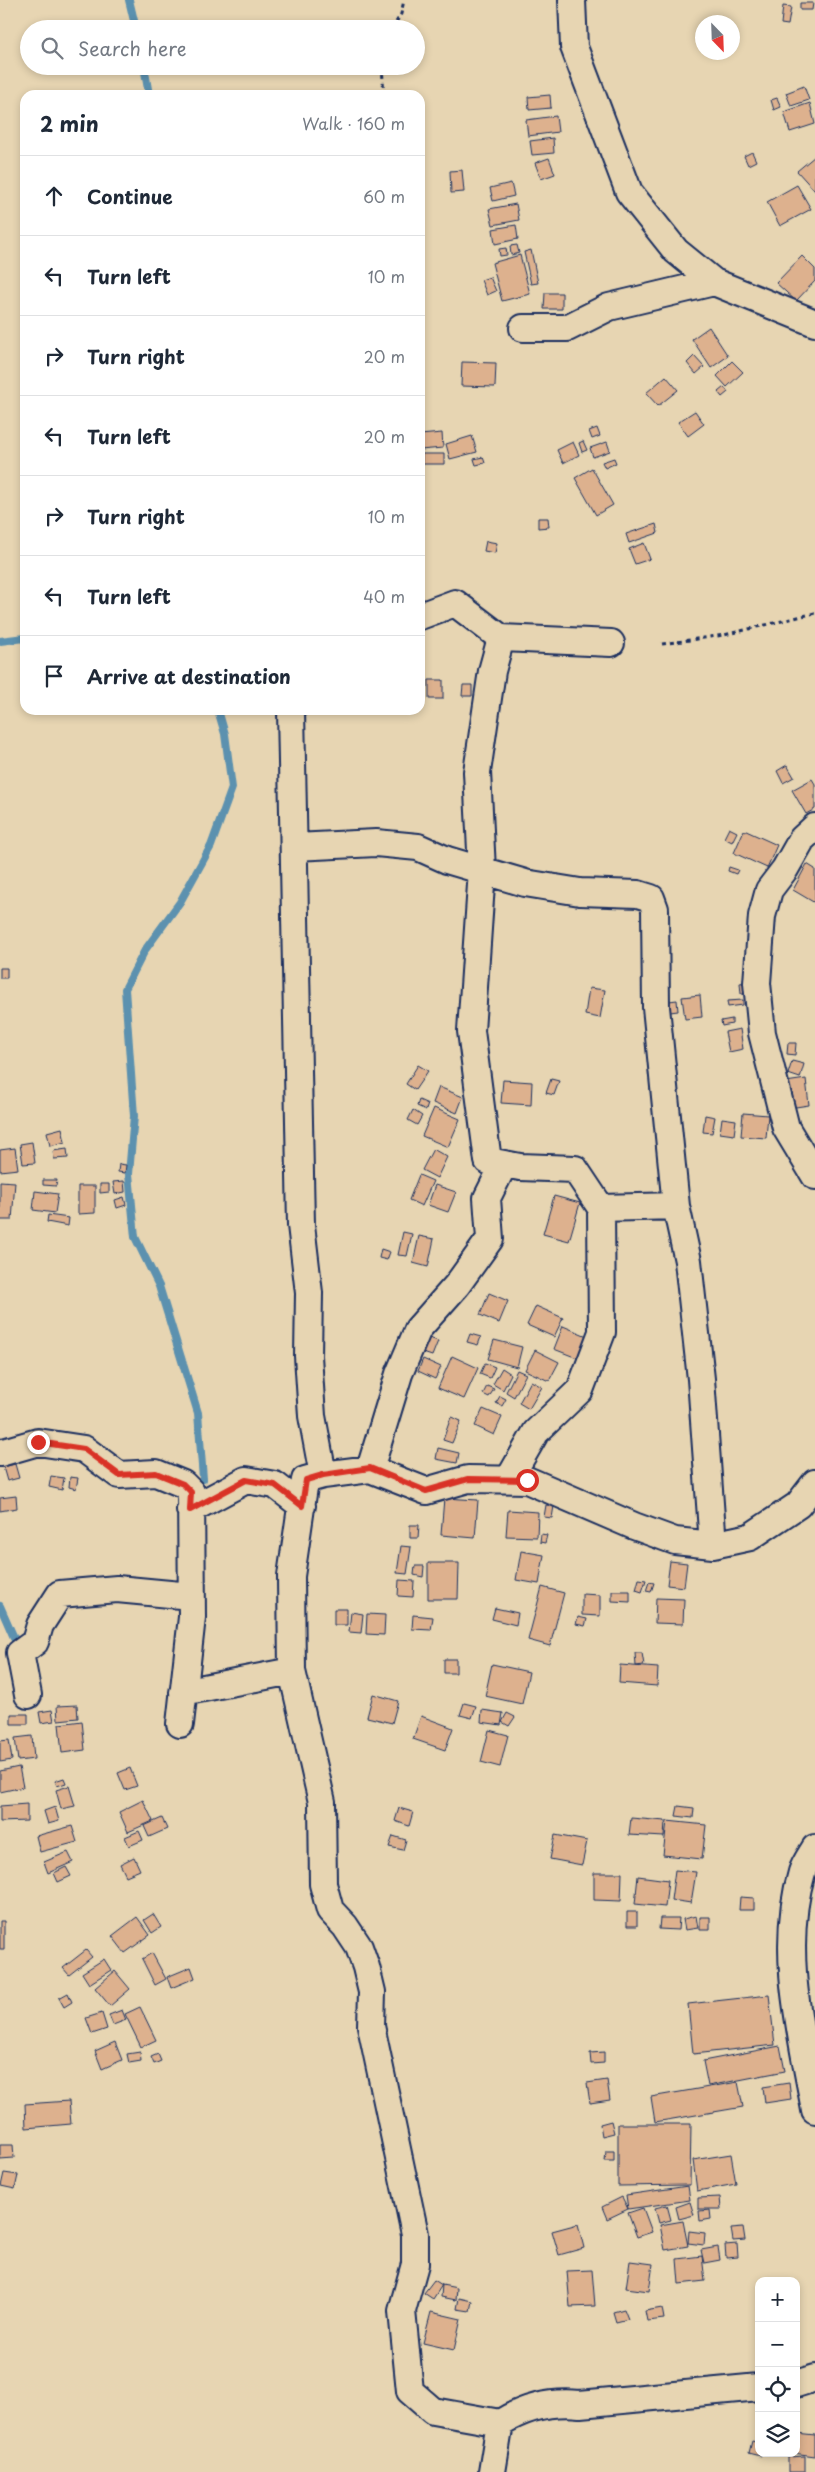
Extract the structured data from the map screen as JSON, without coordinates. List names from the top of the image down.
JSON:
{
  "north": "bottom right",
  "page": {
    "search": "Search here",
    "heading": ["2 min", "Walk · 160 m"],
    "list": [
      ["Continue", "60 m"],
      ["Turn left", "10 m"],
      ["Turn right", "20 m"],
      ["Turn left", "20 m"],
      ["Turn right", "10 m"],
      ["Turn left", "40 m"],
      "Arrive at destination"
    ],
    "map_buttons": ["+", "−"]
  }
}
